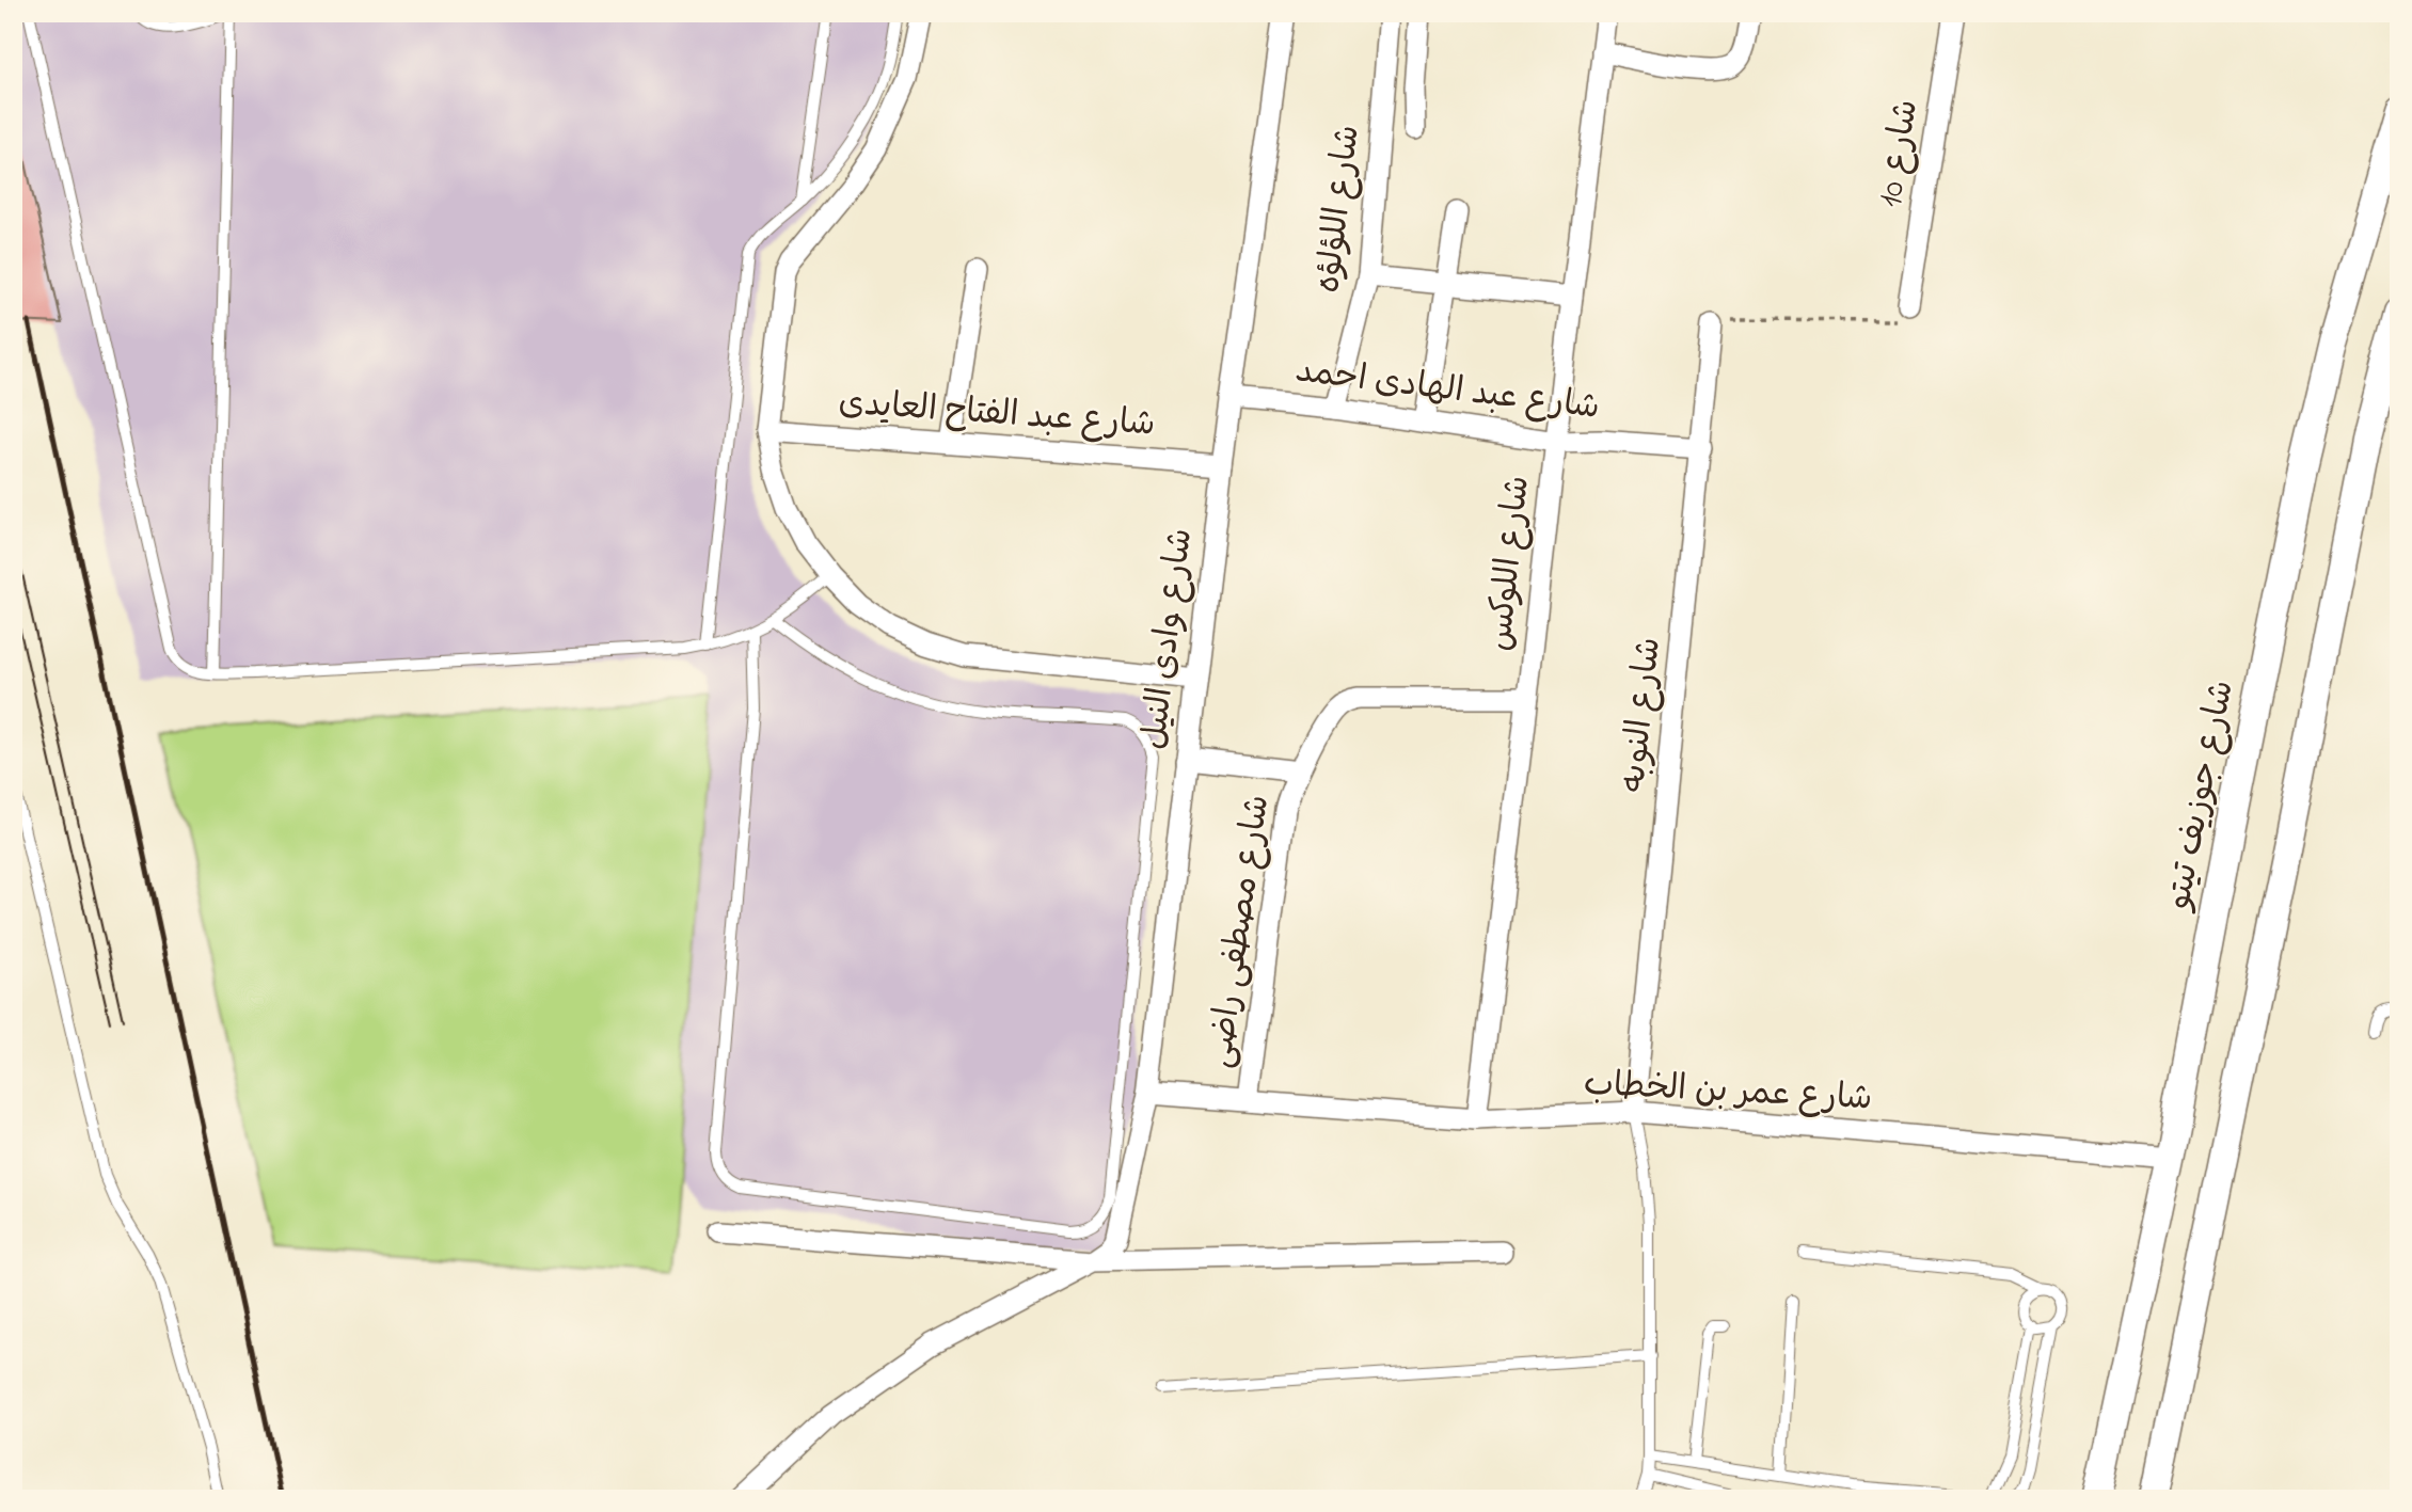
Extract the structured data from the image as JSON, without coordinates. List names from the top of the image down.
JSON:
{
  "streets": {
    "main road": ["شارع جوزيف تيتو"],
    "street": [
      "شارع 10",
      "شارع اللؤلؤه",
      "شارع عبد الهادى احمد",
      "شارع عبد الفتاح العايدى",
      "شارع اللوكس",
      "شارع وادى النيل",
      "شارع النوبه",
      "شارع مصطفى راضى",
      "شارع عمر بن الخطاب"
    ]
  },
  "crossings": [
    ["شارع اللؤلؤه", "شارع عبد الهادى احمد"],
    ["شارع عبد الهادى احمد", "شارع اللوكس"],
    ["شارع عبد الهادى احمد", "شارع وادى النيل"],
    ["شارع عبد الهادى احمد", "شارع النوبه"],
    ["شارع عبد الفتاح العايدى", "شارع وادى النيل"],
    ["شارع اللوكس", "شارع مصطفى راضى"],
    ["شارع اللوكس", "شارع عمر بن الخطاب"],
    ["شارع وادى النيل", "شارع عمر بن الخطاب"],
    ["شارع النوبه", "شارع عمر بن الخطاب"],
    ["شارع جوزيف تيتو", "شارع عمر بن الخطاب"],
    ["شارع مصطفى راضى", "شارع عمر بن الخطاب"]
  ]
}
